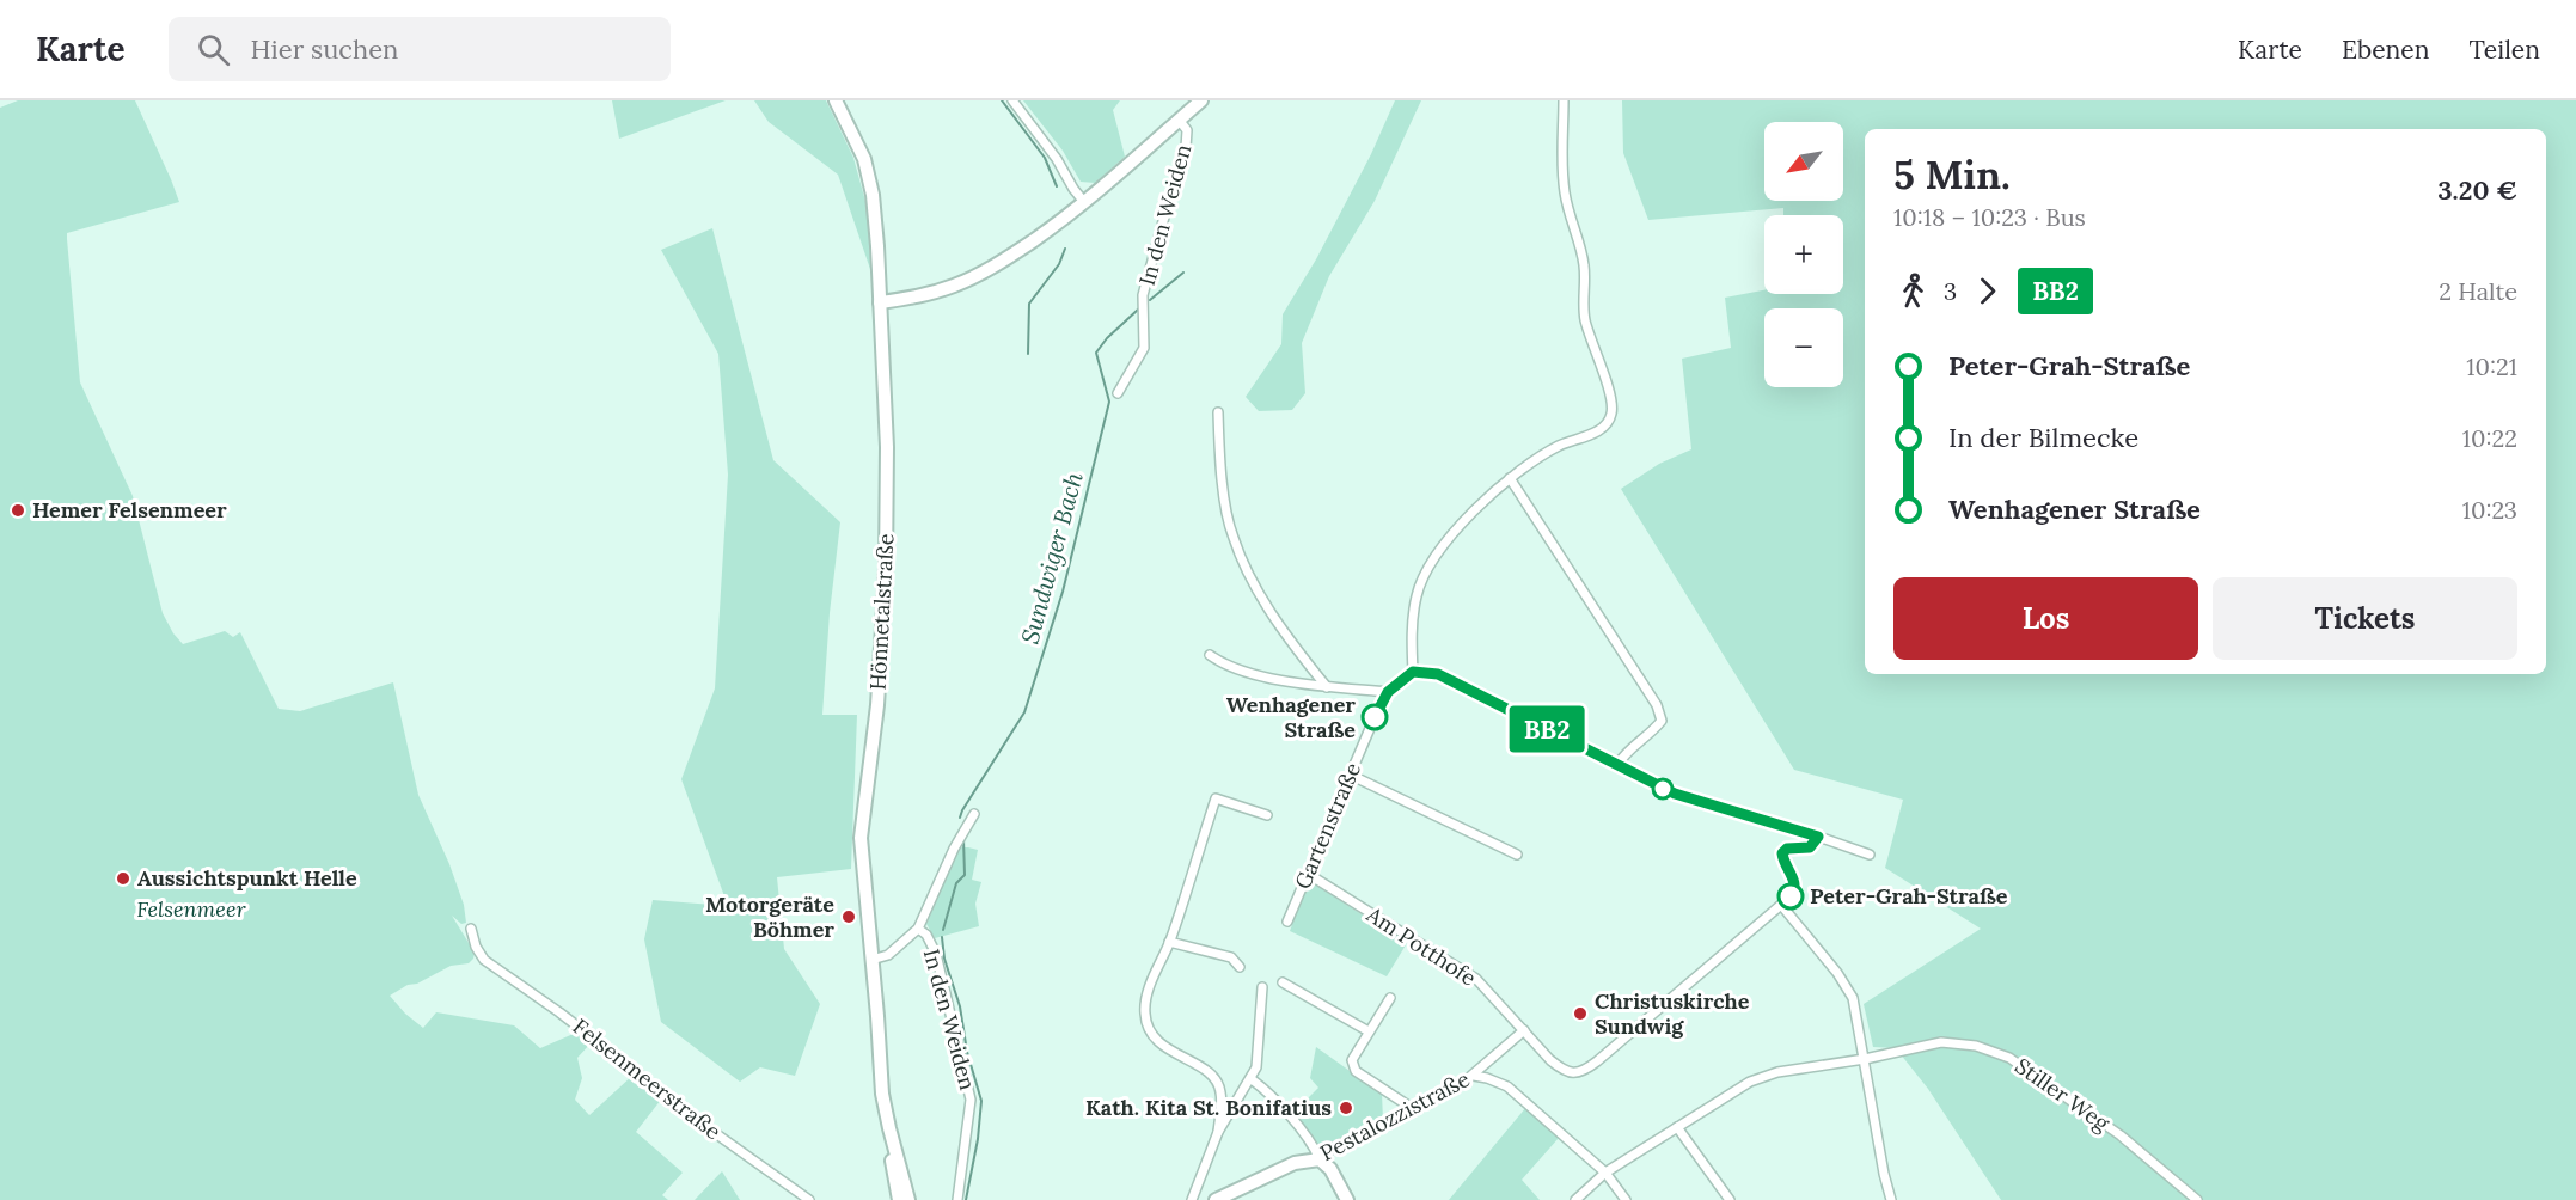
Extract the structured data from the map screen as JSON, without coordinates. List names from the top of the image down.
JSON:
{
  "streets": {
    "main road": ["Hönnetalstraße", "Pestalozzistraße"],
    "street": [
      "In den Weiden",
      "Gartenstraße",
      "Am Potthofe",
      "Felsenmeerstraße",
      "Stiller Weg"
    ]
  },
  "crossings": [
    ["In den Weiden", "Hönnetalstraße"],
    ["Gartenstraße", "Am Potthofe"],
    ["Am Potthofe", "Pestalozzistraße"]
  ],
  "water": ["Sundwiger Bach"],
  "parks": ["Felsenmeer"],
  "places": [
    "Hemer Felsenmeer",
    "Wenhagener Straße",
    "Aussichtspunkt Helle",
    "Peter-Grah-Straße",
    "Motorgeräte Böhmer",
    "Christuskirche Sundwig",
    "Kath. Kita St. Bonifatius"
  ],
  "lines": ["bus line BB2"],
  "north": "bottom left",
  "page": {
    "header": "Karte",
    "search": "Hier suchen",
    "nav": ["Karte", "Ebenen", "Teilen"],
    "on_map": "BB2",
    "map_buttons": ["+", "−"],
    "heading": ["5 Min.", "10:18 – 10:23 · Bus", "3.20 €"],
    "legs": ["3", "BB2", "2 Halte"],
    "list": [
      {
        "name": "Peter-Grah-Straße",
        "value": "10:21"
      },
      {
        "name": "In der Bilmecke",
        "value": "10:22"
      },
      {
        "name": "Wenhagener Straße",
        "value": "10:23"
      }
    ],
    "buttons": ["Los", "Tickets"]
  }
}
